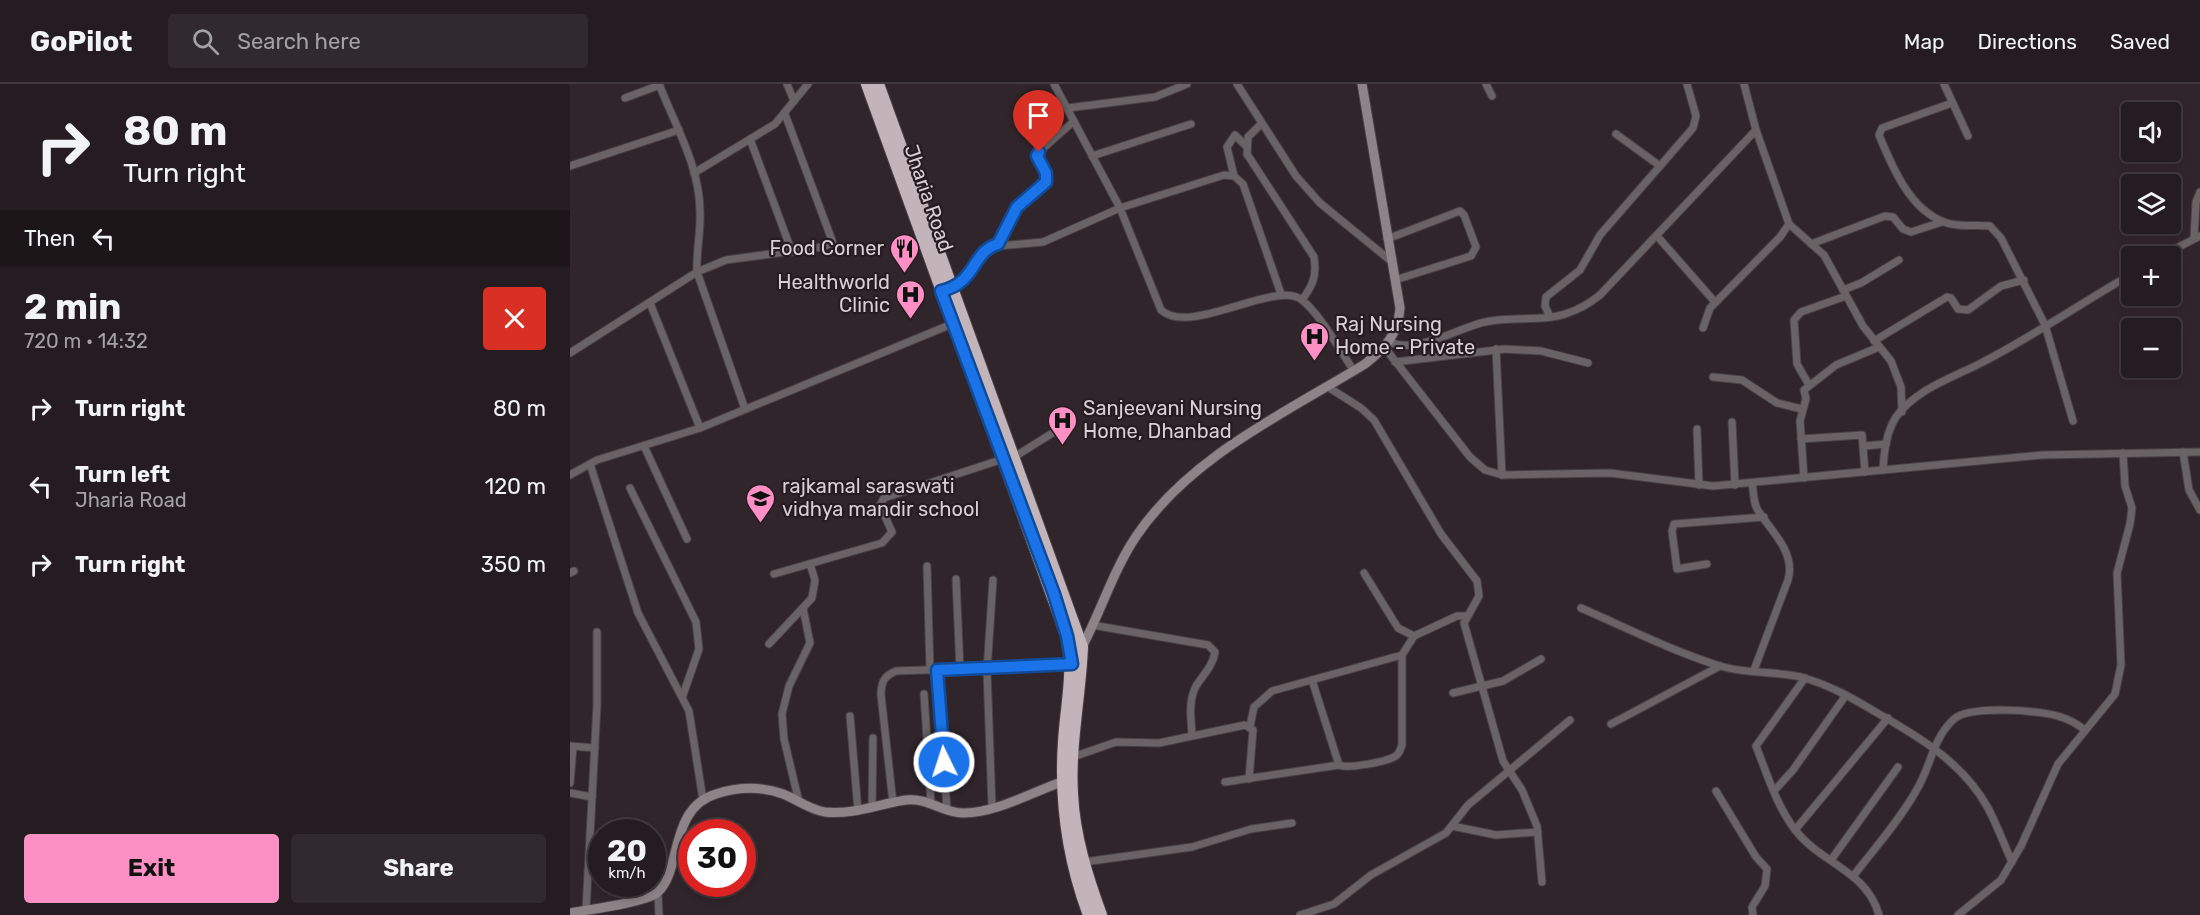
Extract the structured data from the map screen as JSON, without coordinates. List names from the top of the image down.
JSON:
{
  "streets": {
    "highway": ["Jharia Road"]
  },
  "places": {
    "restaurant": ["Food Corner"],
    "hospital": ["Healthworld Clinic", "Raj Nursing Home - Private", "Sanjeevani Nursing Home, Dhanbad"],
    "school or university": ["rajkamal saraswati vidhya mandir school"]
  },
  "page": {
    "header": "GoPilot",
    "search": "Search here",
    "nav": ["Map", "Directions", "Saved"],
    "turn": ["80 m", "Turn right"],
    "map_buttons": ["+", "−"],
    "then": "Then",
    "heading": ["2 min", "720 m · 14:32"],
    "list": [
      {
        "name": "Turn right",
        "value": "80 m"
      },
      {
        "name": "Turn left",
        "note": "Jharia Road",
        "value": "120 m"
      },
      {
        "name": "Turn right",
        "value": "350 m"
      }
    ],
    "speed": "20 km/h",
    "limit": "30",
    "buttons": ["Exit", "Share"]
  }
}
